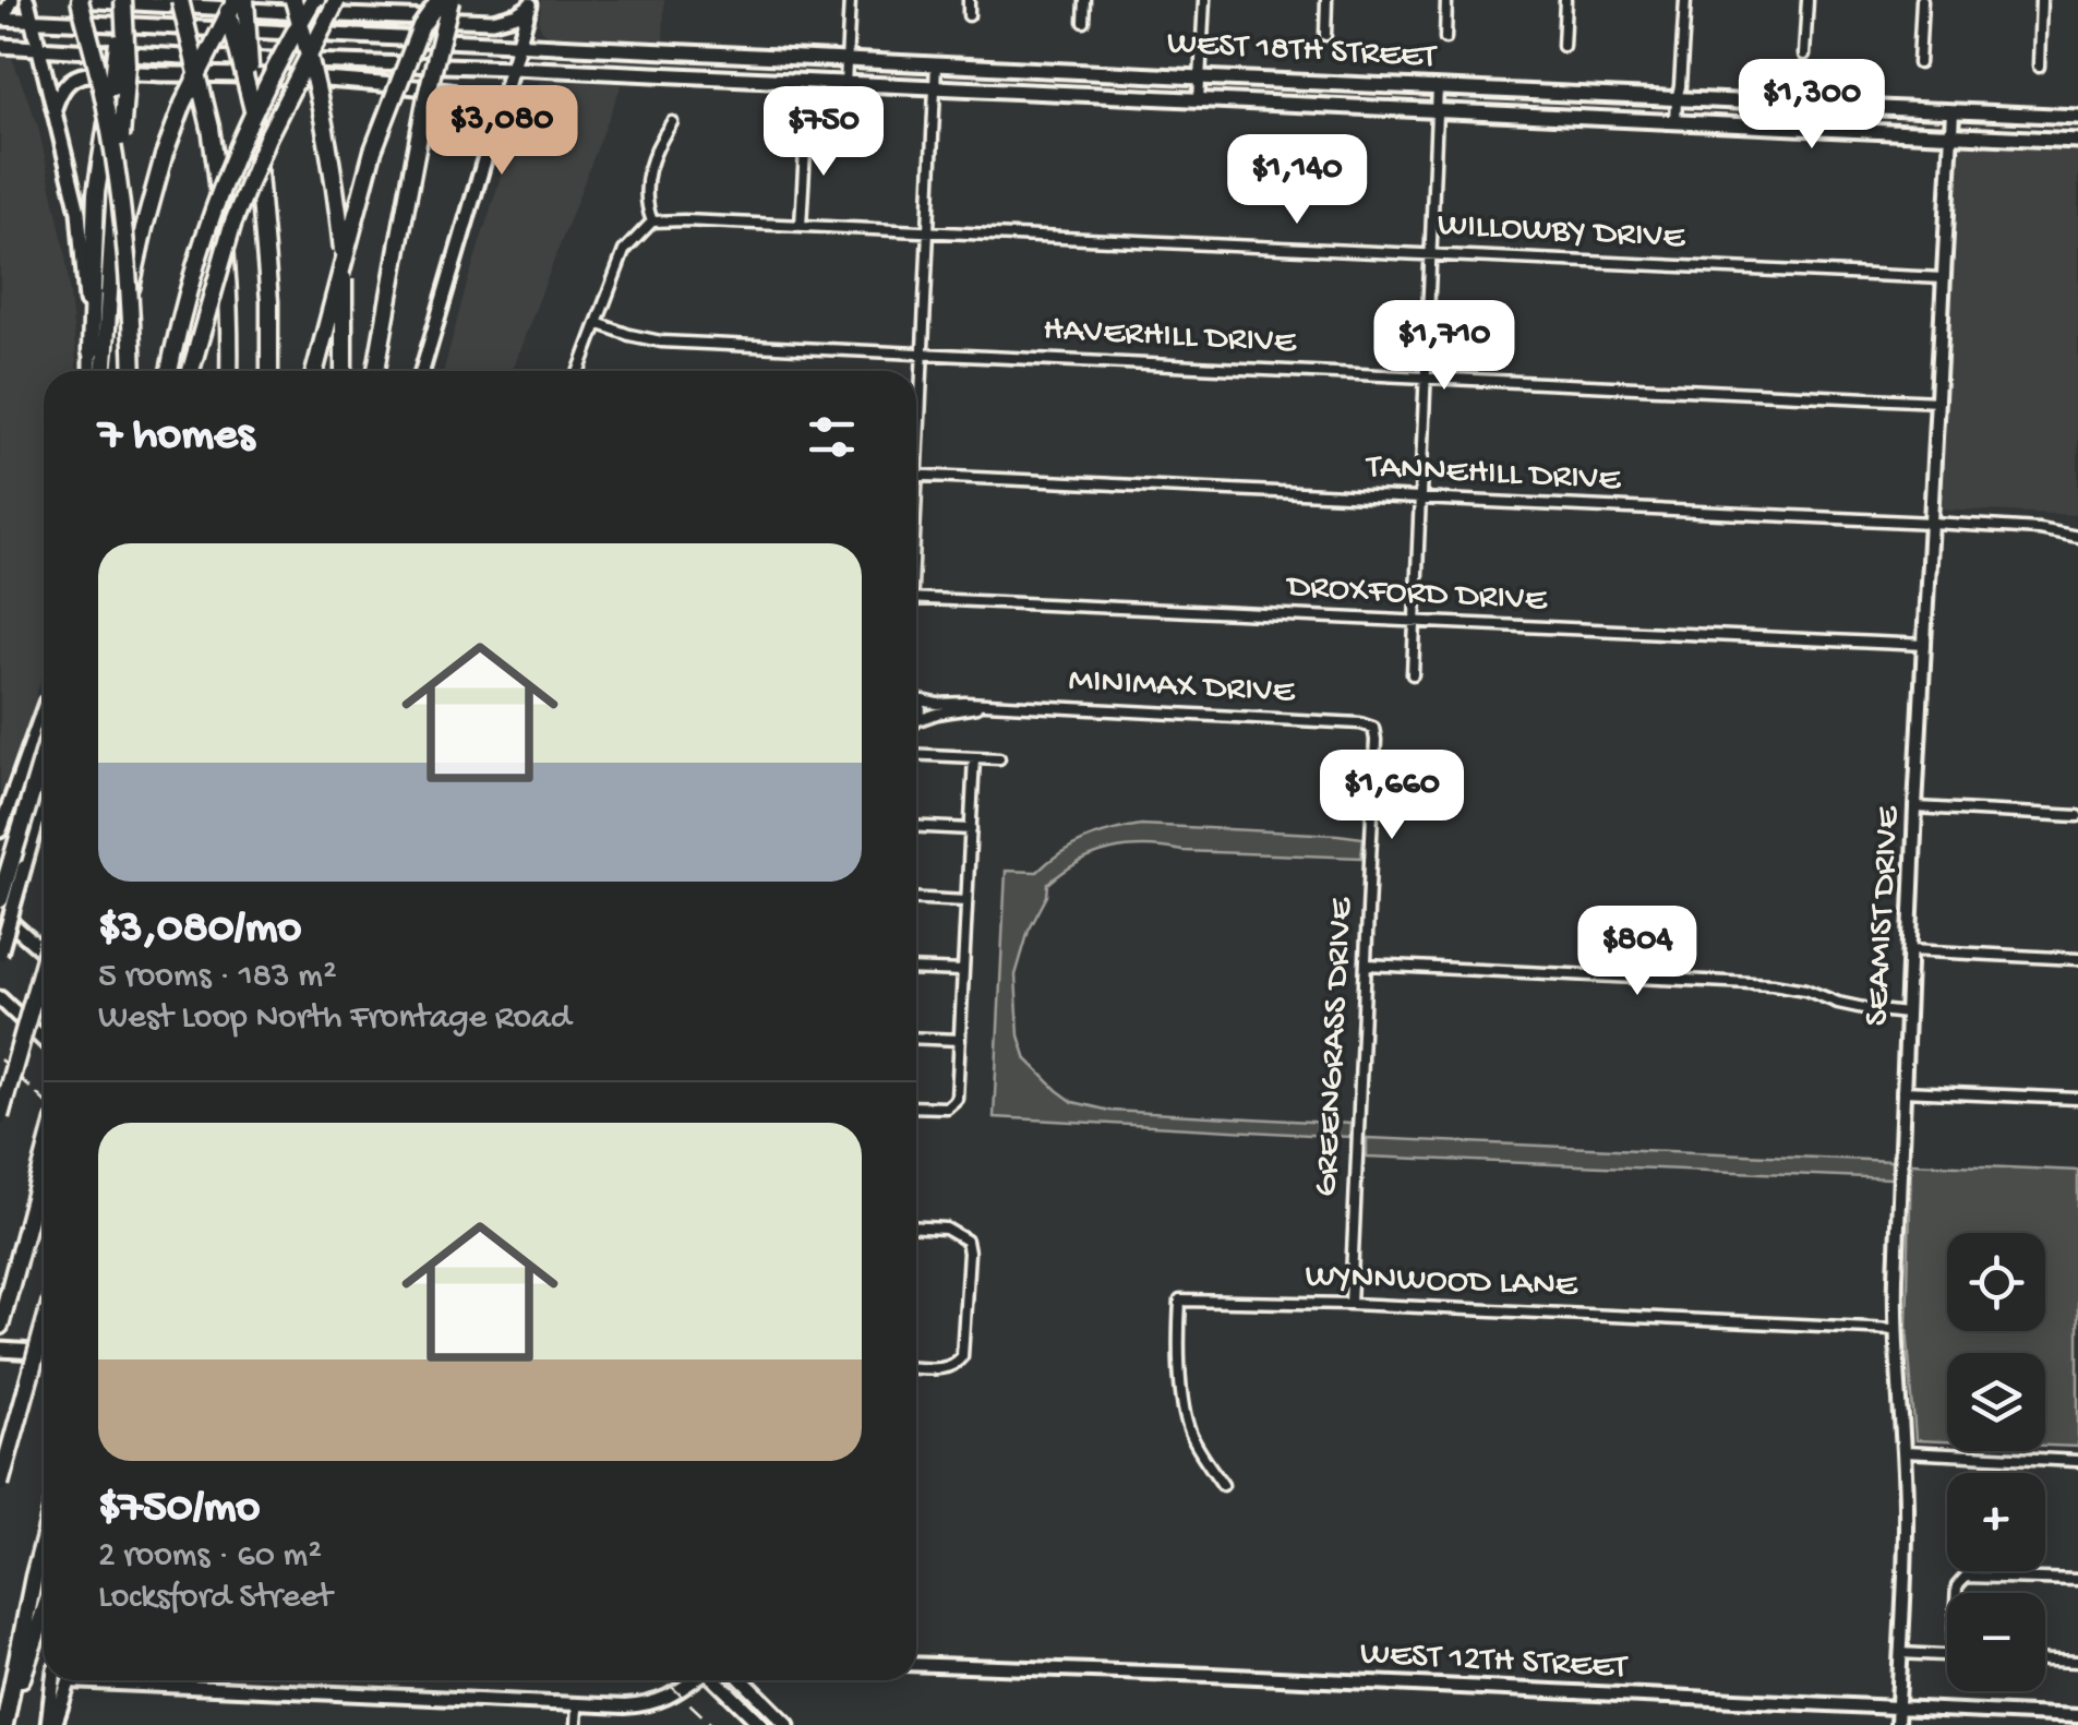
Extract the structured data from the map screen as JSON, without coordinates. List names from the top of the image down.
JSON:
{
  "streets": {
    "main road": ["WEST 18TH STREET"],
    "street": [
      "WILLOWBY DRIVE",
      "HAVERHILL DRIVE",
      "TANNEHILL DRIVE",
      "DROXFORD DRIVE",
      "MINIMAX DRIVE",
      "SEAMIST DRIVE",
      "GREENGRASS DRIVE",
      "WYNNWOOD LANE",
      "WEST 12TH STREET"
    ]
  },
  "crossings": [
    ["WEST 18TH STREET", "SEAMIST DRIVE"],
    ["WILLOWBY DRIVE", "SEAMIST DRIVE"],
    ["HAVERHILL DRIVE", "SEAMIST DRIVE"],
    ["TANNEHILL DRIVE", "SEAMIST DRIVE"],
    ["DROXFORD DRIVE", "SEAMIST DRIVE"],
    ["MINIMAX DRIVE", "GREENGRASS DRIVE"],
    ["SEAMIST DRIVE", "WYNNWOOD LANE"],
    ["SEAMIST DRIVE", "WEST 12TH STREET"],
    ["GREENGRASS DRIVE", "WYNNWOOD LANE"]
  ],
  "page": {
    "price": [
      "$1,300",
      "$3,080",
      "$750",
      "$1,140",
      "$1,710",
      "$1,660",
      "$804"
    ],
    "heading": "7 homes",
    "list": [
      {
        "name": "$3,080/mo",
        "note": "5 rooms · 183 m² · West Loop North Frontage Road"
      },
      {
        "name": "$750/mo",
        "note": "2 rooms · 60 m² · Locksford Street"
      }
    ],
    "map_buttons": ["+", "−"]
  }
}
